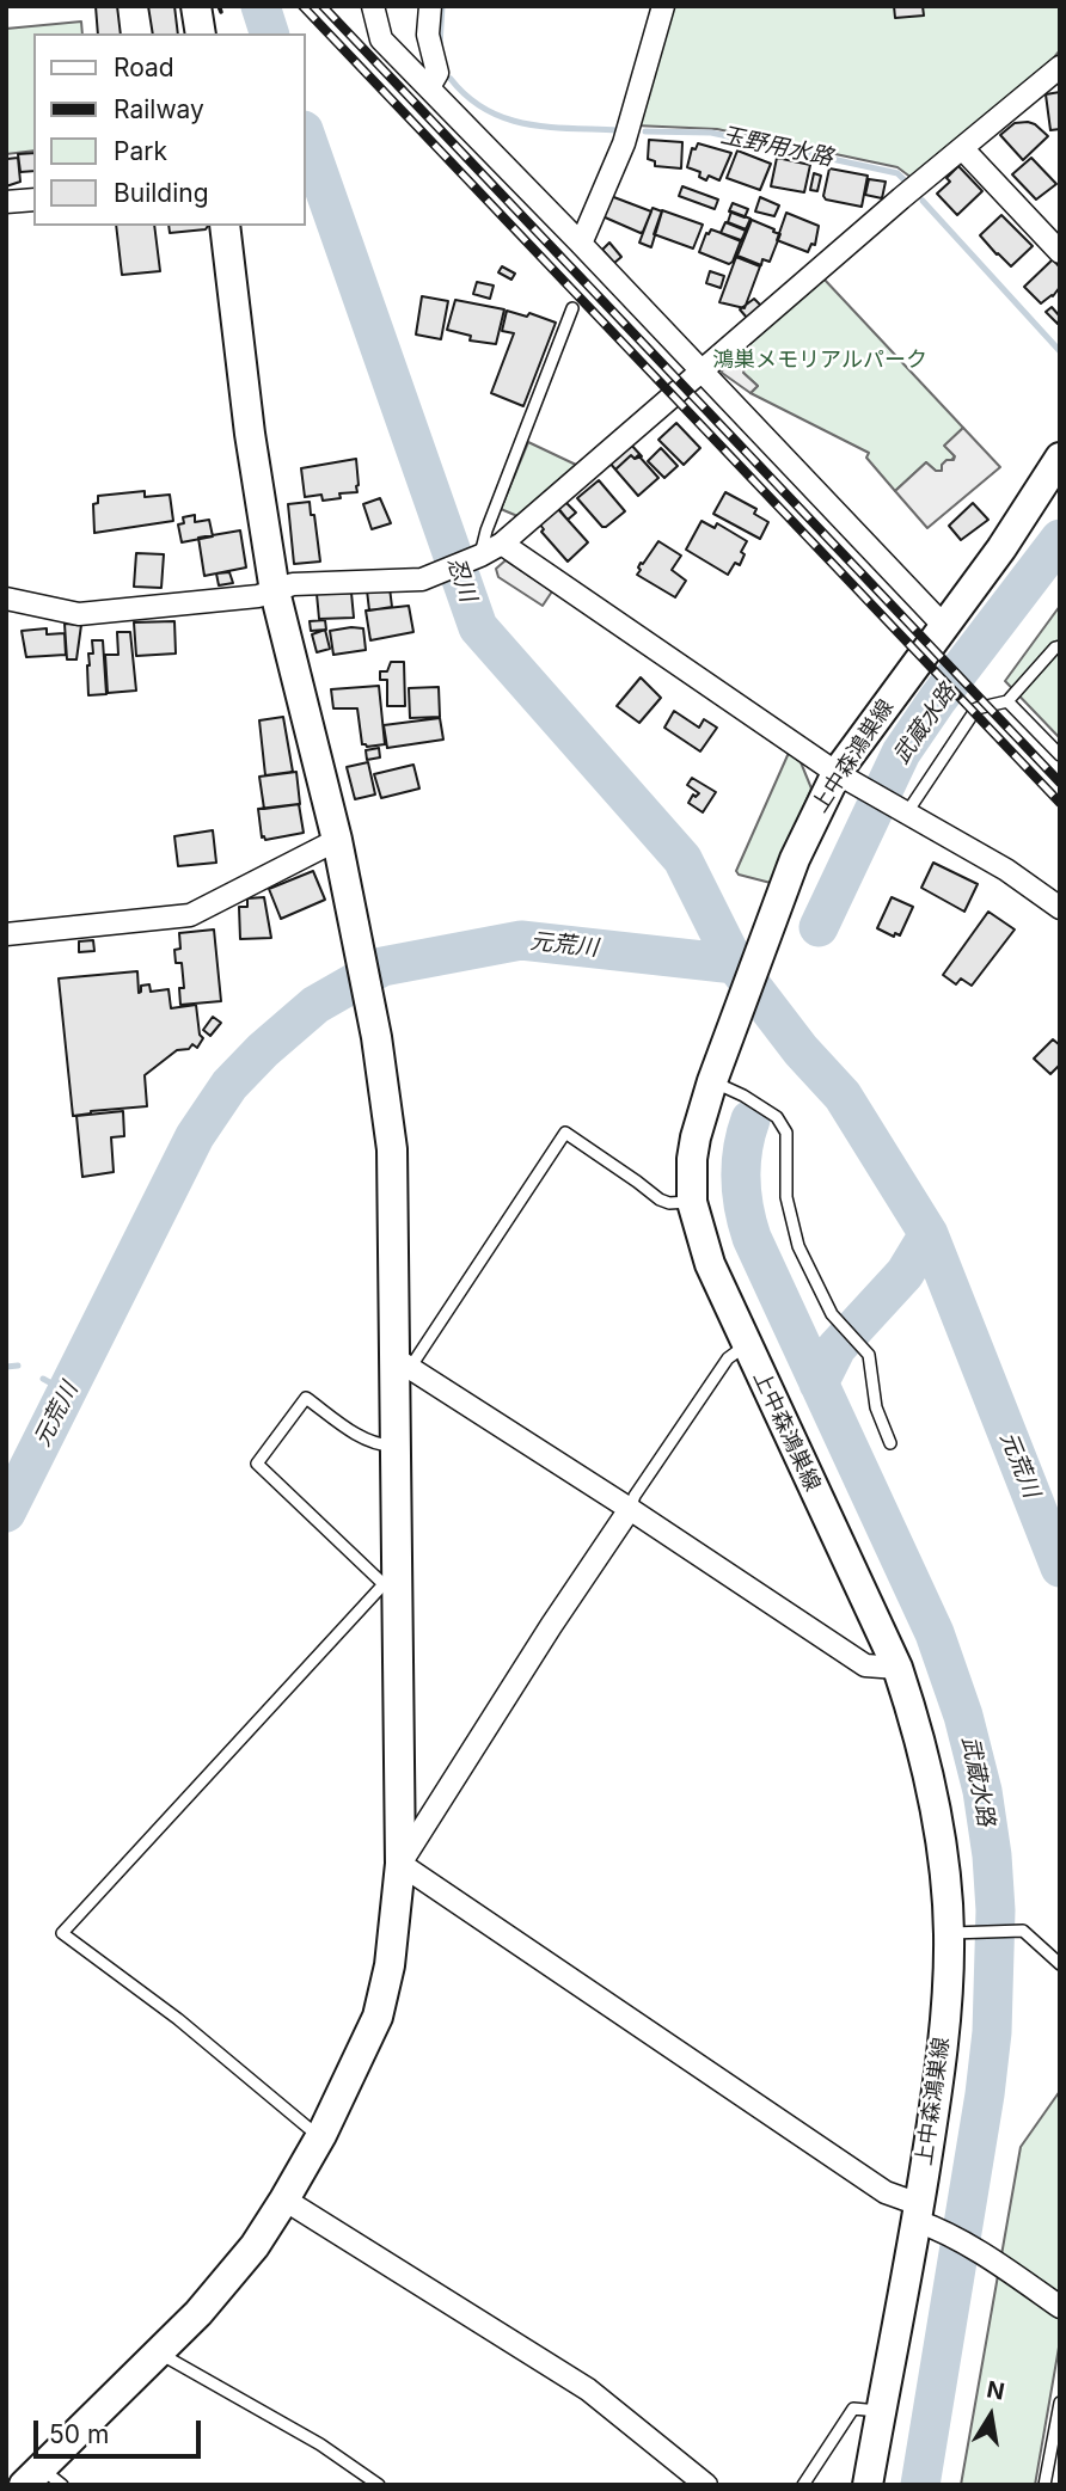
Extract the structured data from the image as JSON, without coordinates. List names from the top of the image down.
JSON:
{
  "streets": {
    "street": ["上中森鴻巣線"]
  },
  "water": [
    "玉野用水路",
    "忍川",
    "武蔵水路",
    "元荒川"
  ],
  "parks": ["鴻巣メモリアルパーク"],
  "legend": [
    "Road",
    "Railway",
    "Park",
    "Building"
  ],
  "scale_bar": "50 m",
  "north": "top"
}
